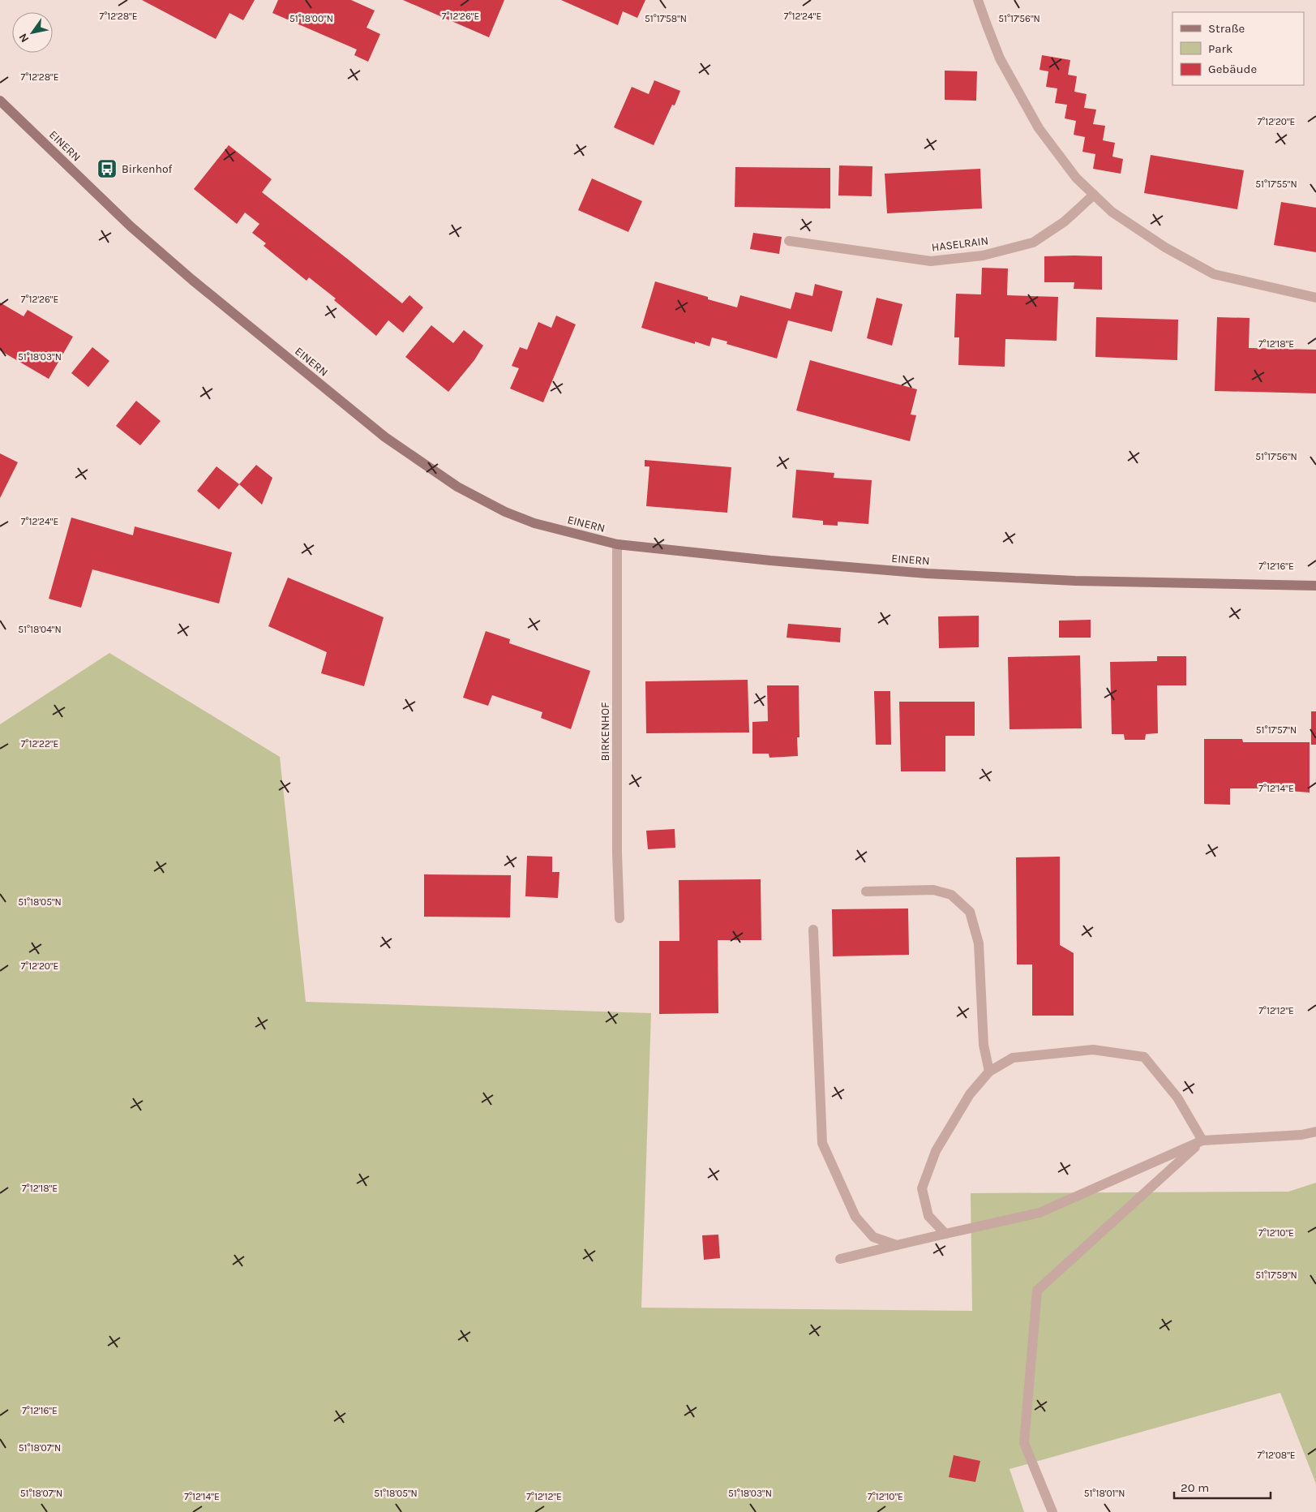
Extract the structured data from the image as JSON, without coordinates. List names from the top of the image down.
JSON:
{
  "streets": {
    "main road": ["EINERN"],
    "street": ["HASELRAIN", "BIRKENHOF"]
  },
  "crossings": [
    ["EINERN", "BIRKENHOF"]
  ],
  "places": {
    "bus stop": ["Birkenhof"]
  },
  "legend": ["Straße", "Park", "Gebäude"],
  "scale_bar": "20 m",
  "north": "bottom left",
  "coordinates": [
    "7°12'28\"E",
    "7°12'26\"E",
    "7°12'24\"E",
    "51°18'00\"N",
    "51°17'58\"N",
    "51°17'56\"N",
    "7°12'20\"E",
    "51°17'55\"N",
    "7°12'18\"E",
    "51°18'03\"N",
    "7°12'16\"E",
    "51°18'04\"N",
    "51°17'57\"N",
    "7°12'22\"E",
    "7°12'14\"E",
    "51°18'05\"N",
    "7°12'12\"E",
    "7°12'10\"E",
    "51°17'59\"N",
    "51°18'07\"N",
    "7°12'08\"E",
    "51°18'01\"N"
  ]
}
